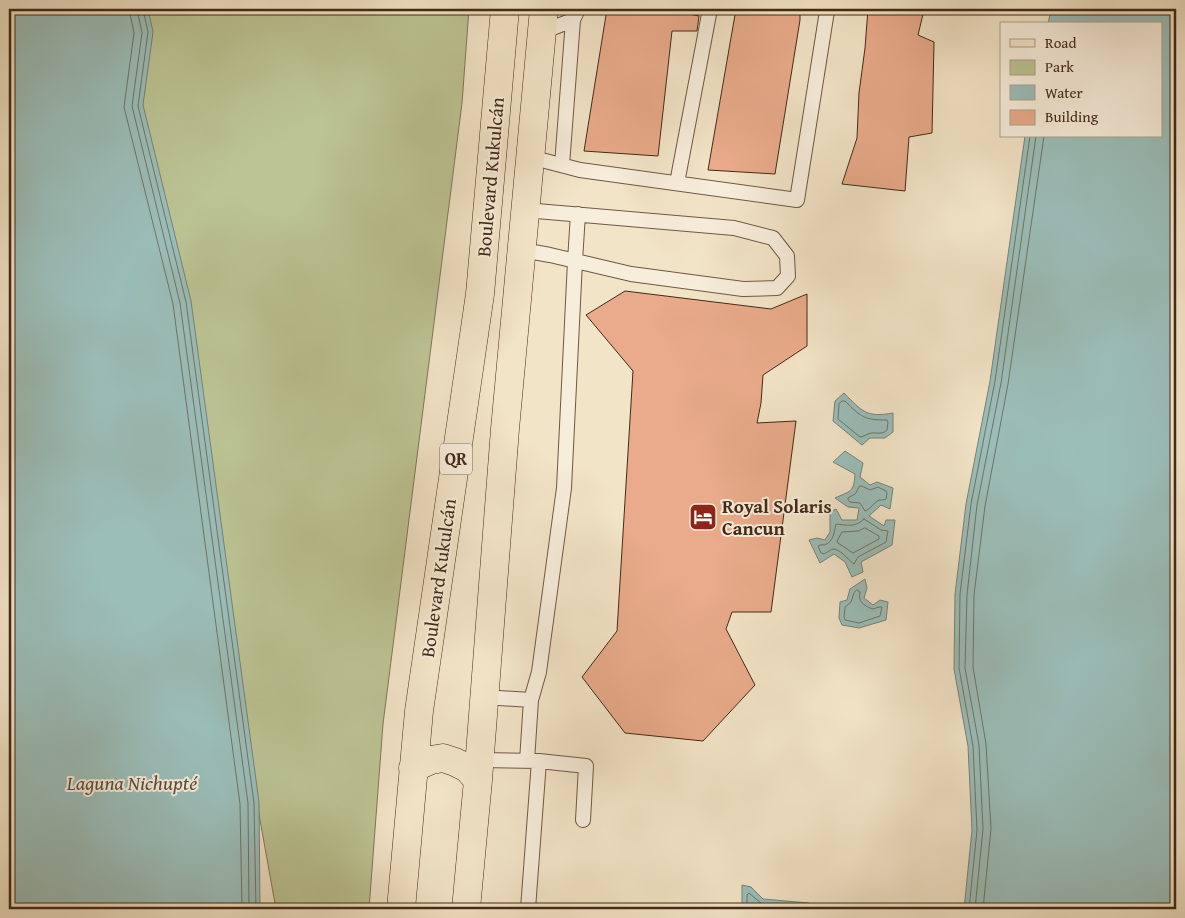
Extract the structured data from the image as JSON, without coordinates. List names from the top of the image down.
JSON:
{
  "streets": {
    "main road": ["Boulevard Kukulcán", "QR"]
  },
  "water": ["Laguna Nichupté"],
  "places": {
    "hotel": ["Royal Solaris Cancun"]
  },
  "legend": [
    "Road",
    "Park",
    "Water",
    "Building"
  ]
}
